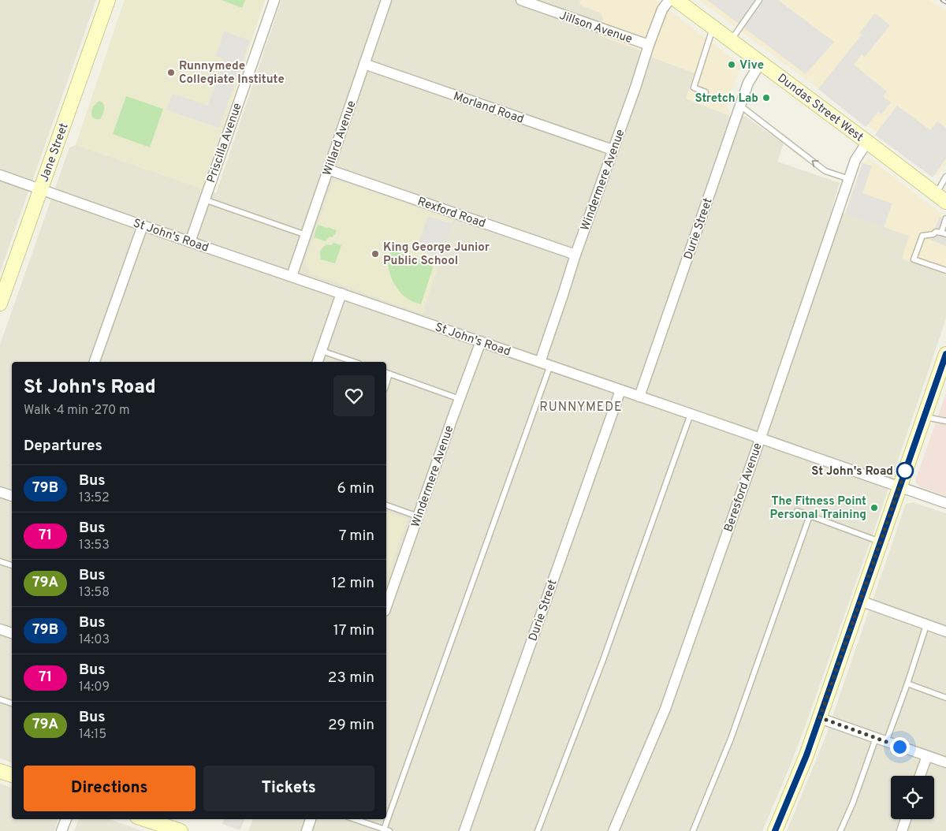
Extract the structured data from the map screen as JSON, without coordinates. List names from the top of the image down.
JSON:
{
  "streets": {
    "main road": ["Dundas Street West", "Jane Street"],
    "street": [
      "Jillson Avenue",
      "Morland Road",
      "Willard Avenue",
      "Priscilla Avenue",
      "Windermere Avenue",
      "Rexford Road",
      "Durie Street",
      "St John's Road",
      "Beresford Avenue"
    ]
  },
  "crossings": [
    ["Jillson Avenue", "Windermere Avenue"],
    ["Morland Road", "Willard Avenue"],
    ["Morland Road", "Windermere Avenue"],
    ["Dundas Street West", "Durie Street"],
    ["Dundas Street West", "Beresford Avenue"],
    ["Willard Avenue", "Rexford Road"],
    ["Willard Avenue", "St John's Road"],
    ["Priscilla Avenue", "St John's Road"],
    ["Jane Street", "St John's Road"],
    ["Windermere Avenue", "Rexford Road"],
    ["Windermere Avenue", "St John's Road"],
    ["Durie Street", "St John's Road"],
    ["St John's Road", "Beresford Avenue"]
  ],
  "districts": ["RUNNYMEDE"],
  "places": [
    "Vive",
    "Runnymede Collegiate Institute",
    "Stretch Lab",
    "King George Junior Public School",
    "St John's Road",
    "The Fitness Point Personal Training"
  ],
  "lines": ["bus line 79B"],
  "page": {
    "heading": [
      ["St John's Road", "Walk · 4 min · 270 m"],
      "Departures"
    ],
    "list": [
      {
        "mark": "79B",
        "name": "Bus",
        "note": "13:52",
        "value": "6 min"
      },
      {
        "mark": "71",
        "name": "Bus",
        "note": "13:53",
        "value": "7 min"
      },
      {
        "mark": "79A",
        "name": "Bus",
        "note": "13:58",
        "value": "12 min"
      },
      {
        "mark": "79B",
        "name": "Bus",
        "note": "14:03",
        "value": "17 min"
      },
      {
        "mark": "71",
        "name": "Bus",
        "note": "14:09",
        "value": "23 min"
      },
      {
        "mark": "79A",
        "name": "Bus",
        "note": "14:15",
        "value": "29 min"
      }
    ],
    "buttons": ["Directions", "Tickets"]
  }
}
